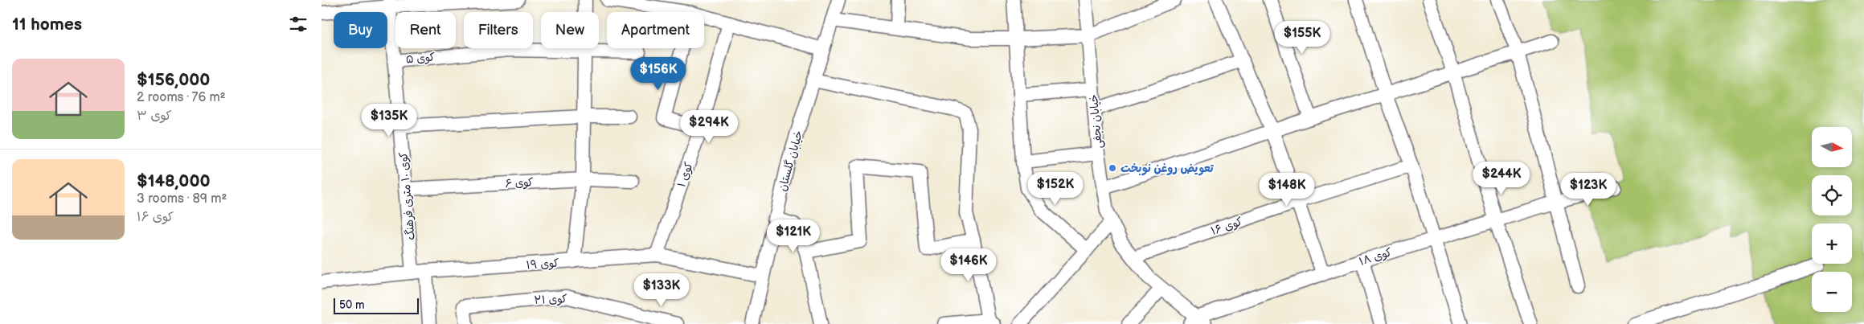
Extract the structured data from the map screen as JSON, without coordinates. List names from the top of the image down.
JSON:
{
  "streets": {
    "street": [
      "کوی ۵",
      "خیابان نجفی",
      "خیابان گلستان",
      "کوی ۱",
      "کوی ۶",
      "کوی ۱۰ متری فرهنگ",
      "کوی ۱۶",
      "کوی ۱۸",
      "کوی ۱۹",
      "کوی ۲۱"
    ]
  },
  "crossings": [
    ["کوی ۵", "کوی ۱۰ متری فرهنگ"],
    ["خیابان نجفی", "کوی ۱۶"],
    ["خیابان نجفی", "کوی ۱۸"],
    ["خیابان گلستان", "کوی ۱۹"],
    ["کوی ۱", "کوی ۱۹"],
    ["کوی ۶", "کوی ۱۰ متری فرهنگ"],
    ["کوی ۱۰ متری فرهنگ", "کوی ۱۹"]
  ],
  "places": ["تعویض روغن نوبخت"],
  "scale_bar": "50 m",
  "north": "right",
  "page": {
    "heading": "11 homes",
    "chip": [
      "Buy",
      "Rent",
      "Filters",
      "New",
      "Apartment"
    ],
    "price": [
      "$155K",
      "$156K",
      "$135K",
      "$294K",
      "$244K",
      "$152K",
      "$148K",
      "$123K",
      "$121K",
      "$146K",
      "$133K"
    ],
    "list": [
      {
        "name": "$156,000",
        "note": "2 rooms · 76 m² · کوی ۳"
      },
      {
        "name": "$148,000",
        "note": "3 rooms · 89 m² · کوی ۱۶"
      }
    ],
    "map_buttons": ["+", "−"],
    "scale": "50 m"
  }
}
